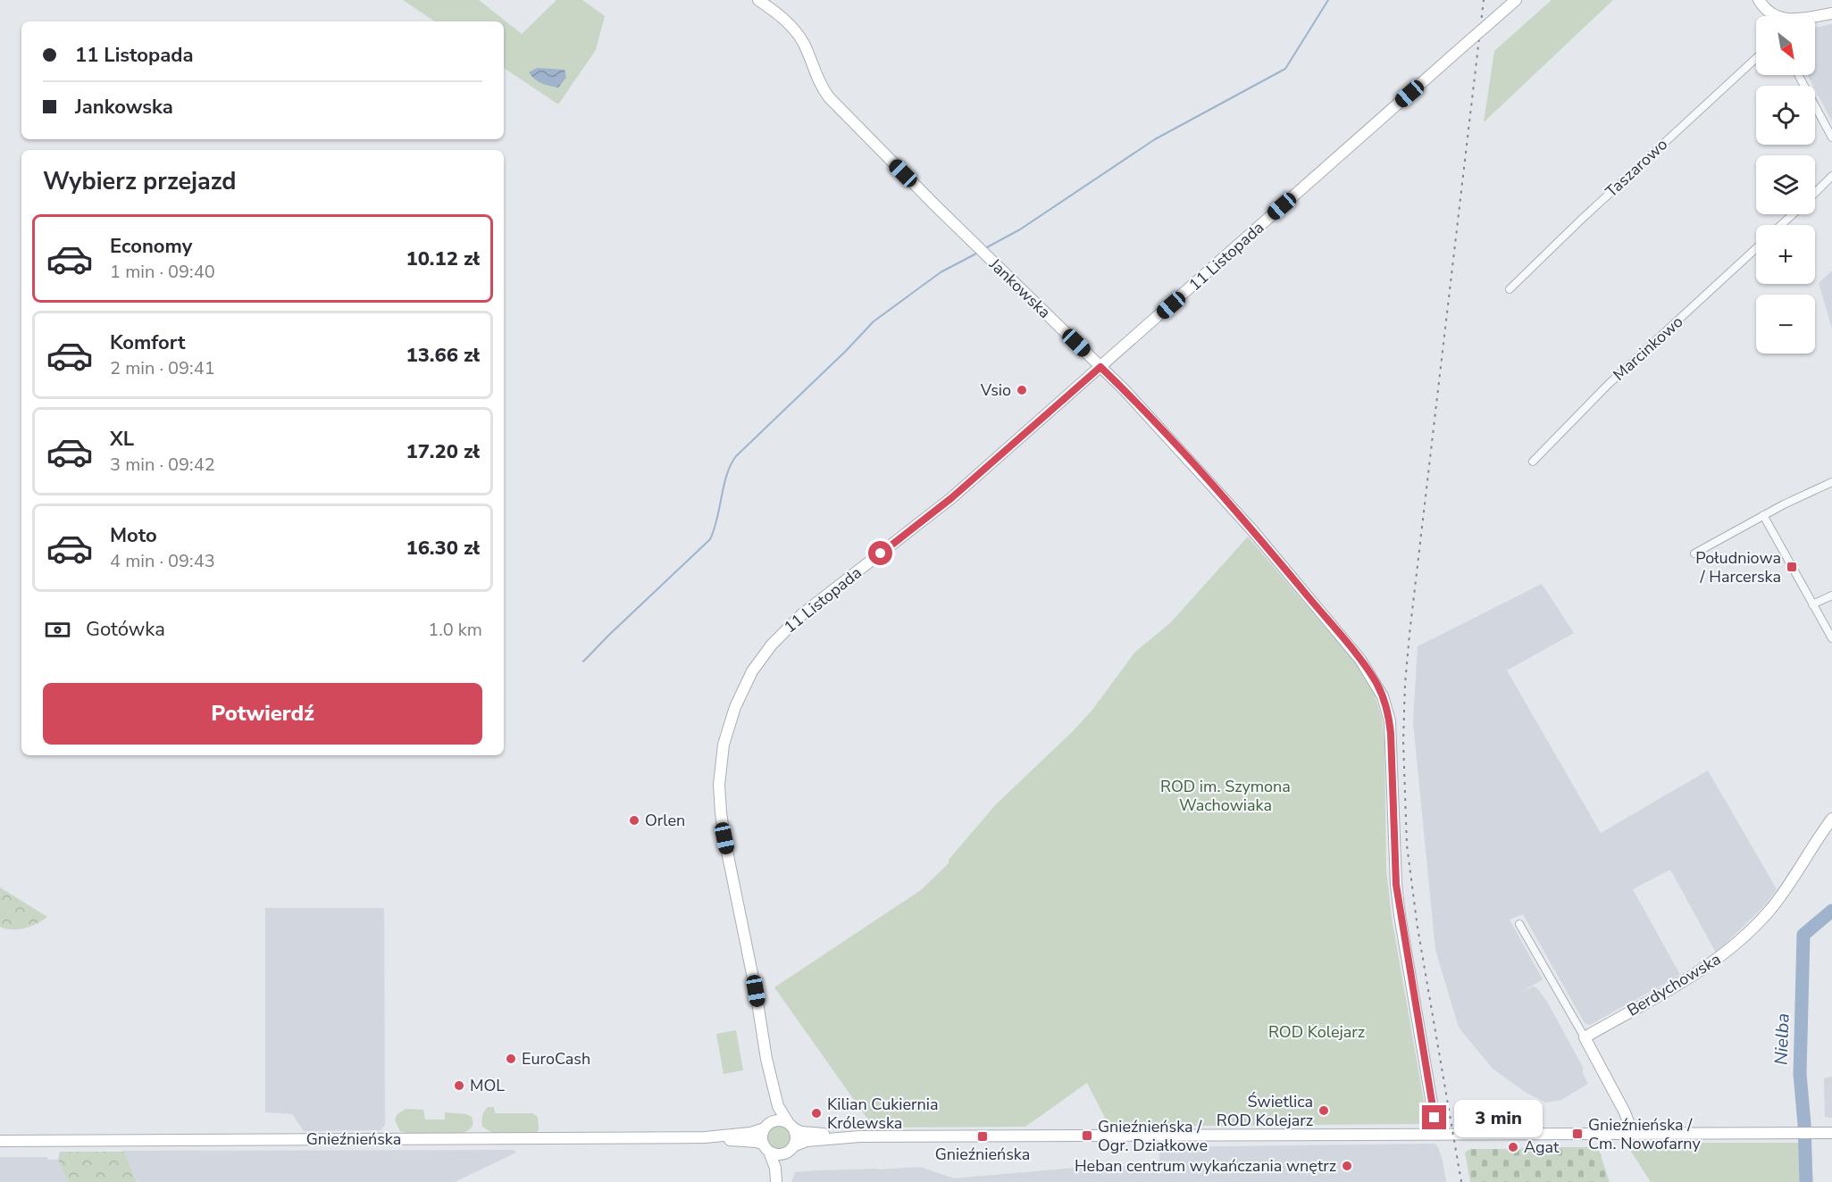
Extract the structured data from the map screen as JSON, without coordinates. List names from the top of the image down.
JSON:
{
  "streets": {
    "main road": [
      "11 Listopada",
      "Jankowska",
      "Berdychowska",
      "Gnieźnieńska"
    ],
    "street": ["Taszarowo", "Marcinkowo"]
  },
  "crossings": [
    ["11 Listopada", "Jankowska"],
    ["11 Listopada", "Gnieźnieńska"]
  ],
  "water": ["Nielba"],
  "parks": ["ROD im. Szymona Wachowiaka", "ROD Kolejarz"],
  "places": {
    "other": [
      "Vsio",
      "Orlen",
      "EuroCash",
      "MOL",
      "Świetlica ROD Kolejarz",
      "Kilian Cukiernia Królewska",
      "Agat",
      "Heban centrum wykańczania wnętrz"
    ],
    "transit": [
      "Południowa / Harcerska",
      "Gnieźnieńska / Cm. Nowofarny",
      "Gnieźnieńska / Ogr. Działkowe",
      "Gnieźnieńska"
    ]
  },
  "north": "bottom right",
  "page": {
    "map_buttons": ["+", "−"],
    "banner": ["11 Listopada", "Jankowska"],
    "heading": "Wybierz przejazd",
    "list": [
      {
        "name": "Economy",
        "note": "1 min · 09:40",
        "value": "10.12 zł"
      },
      {
        "name": "Komfort",
        "note": "2 min · 09:41",
        "value": "13.66 zł"
      },
      {
        "name": "XL",
        "note": "3 min · 09:42",
        "value": "17.20 zł"
      },
      {
        "name": "Moto",
        "note": "4 min · 09:43",
        "value": "16.30 zł"
      }
    ],
    "pay": ["Gotówka", "1.0 km"],
    "buttons": "Potwierdź",
    "bubble": "3 min"
  }
}
